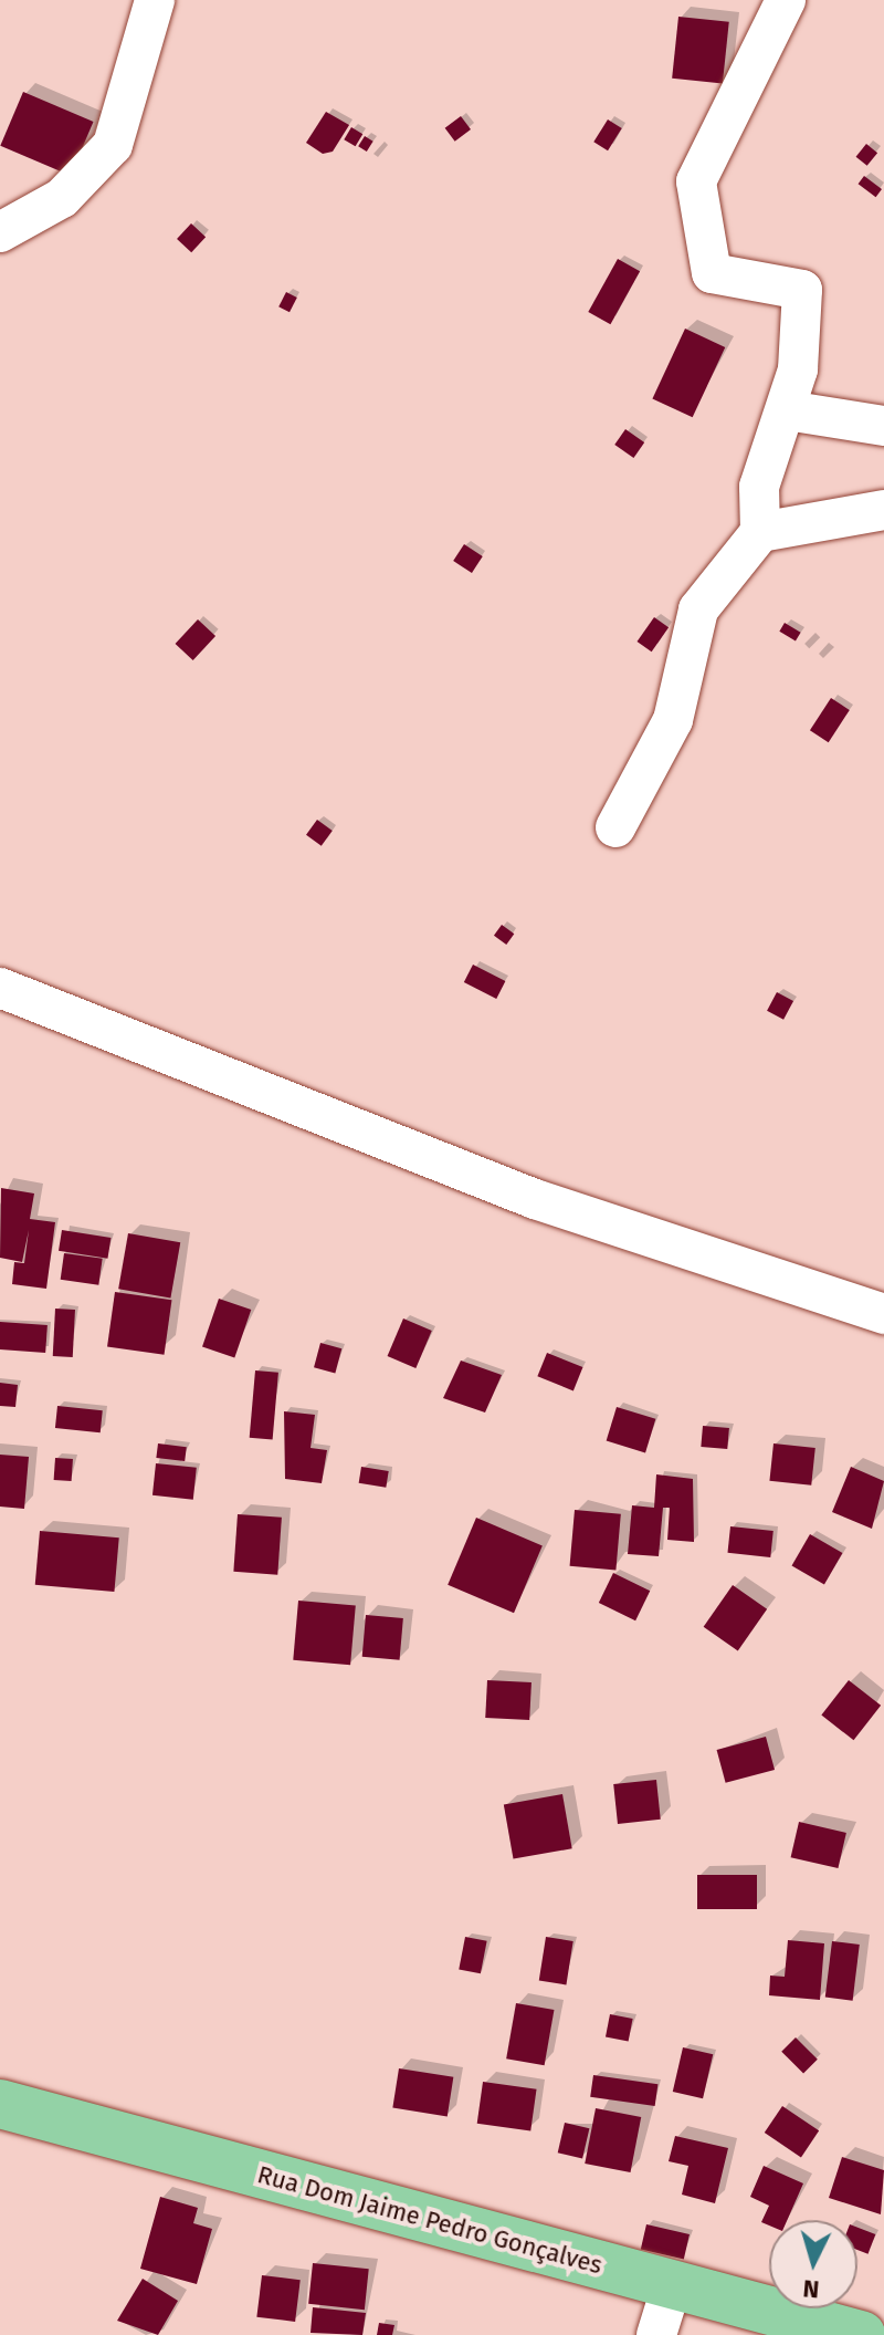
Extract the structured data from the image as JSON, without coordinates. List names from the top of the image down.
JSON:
{
  "streets": {
    "main road": ["Rua Dom Jaime Pedro Gonçalves"]
  },
  "north": "bottom"
}
